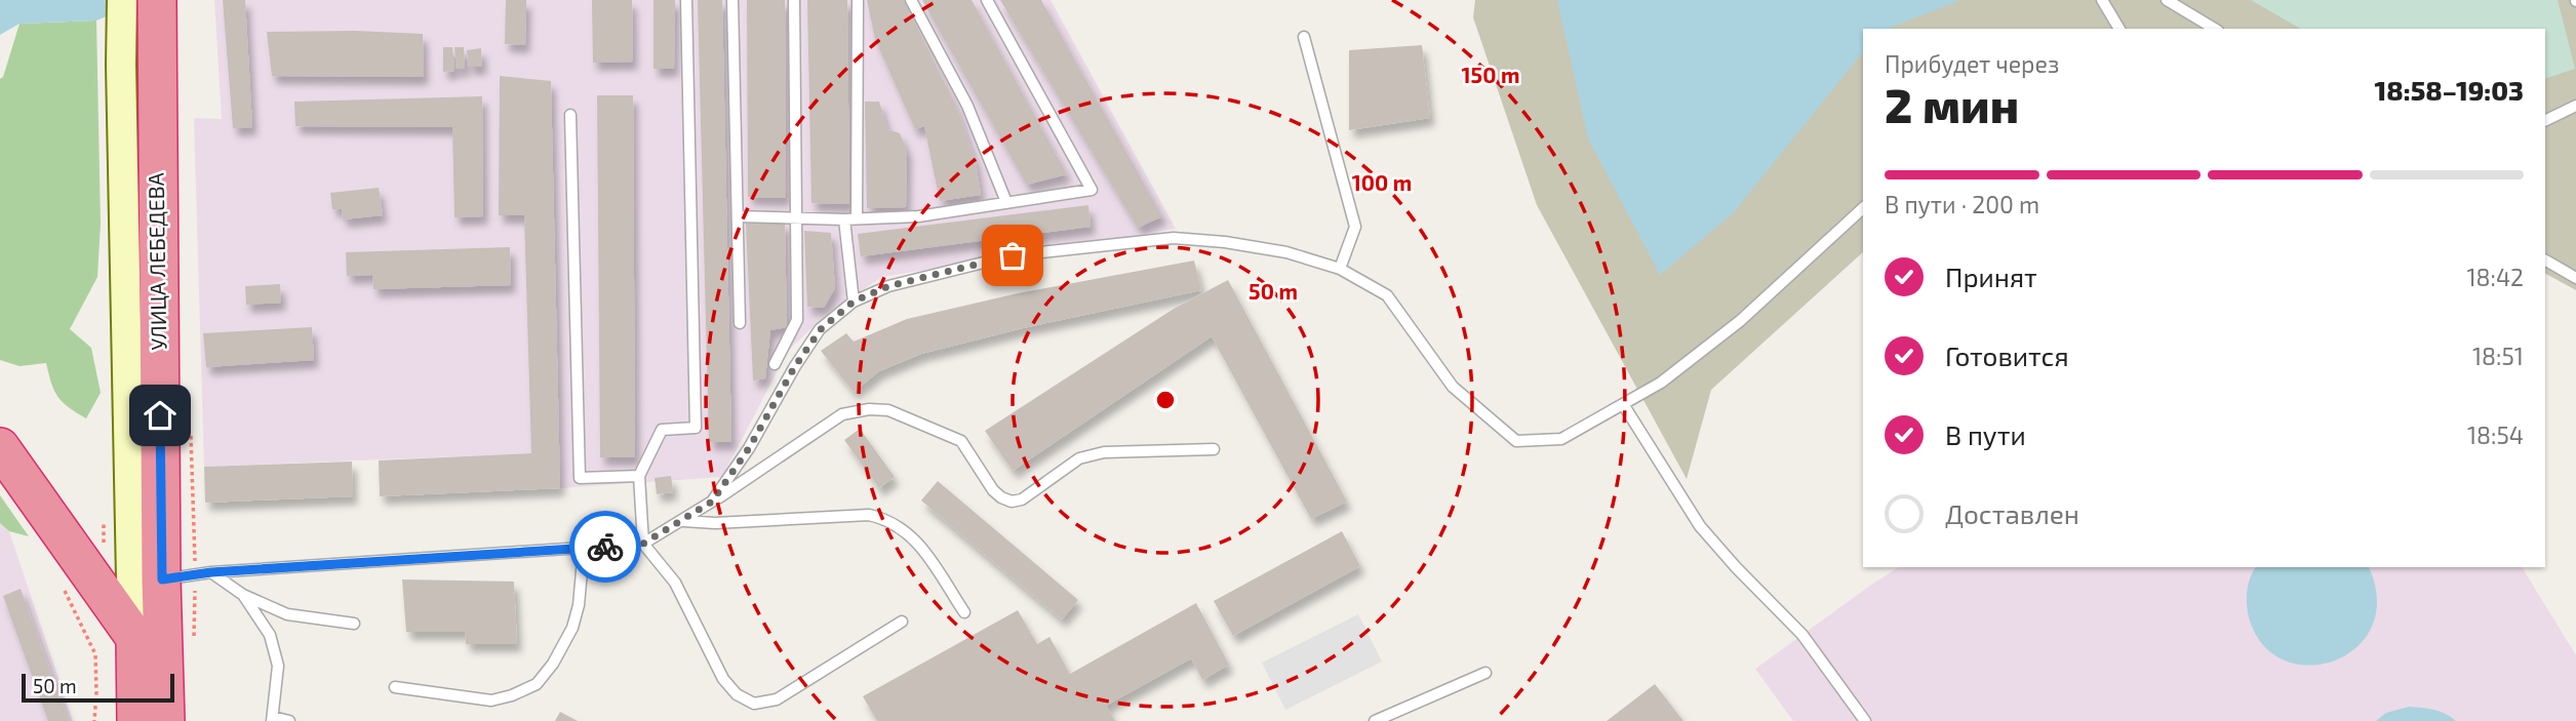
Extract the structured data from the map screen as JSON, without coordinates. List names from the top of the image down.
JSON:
{
  "streets": {
    "highway": ["УЛИЦА ЛЕБЕДЕВА"]
  },
  "scale_bar": "50 m",
  "page": {
    "heading": ["2 мин", "Прибудет через", "18:58–19:03"],
    "bar": "В пути · 200 m",
    "list": [
      ["Принят", "18:42"],
      ["Готовится", "18:51"],
      ["В пути", "18:54"],
      "Доставлен"
    ],
    "scale": "50 m"
  },
  "rings": ["150 m", "100 m", "50 m"]
}
